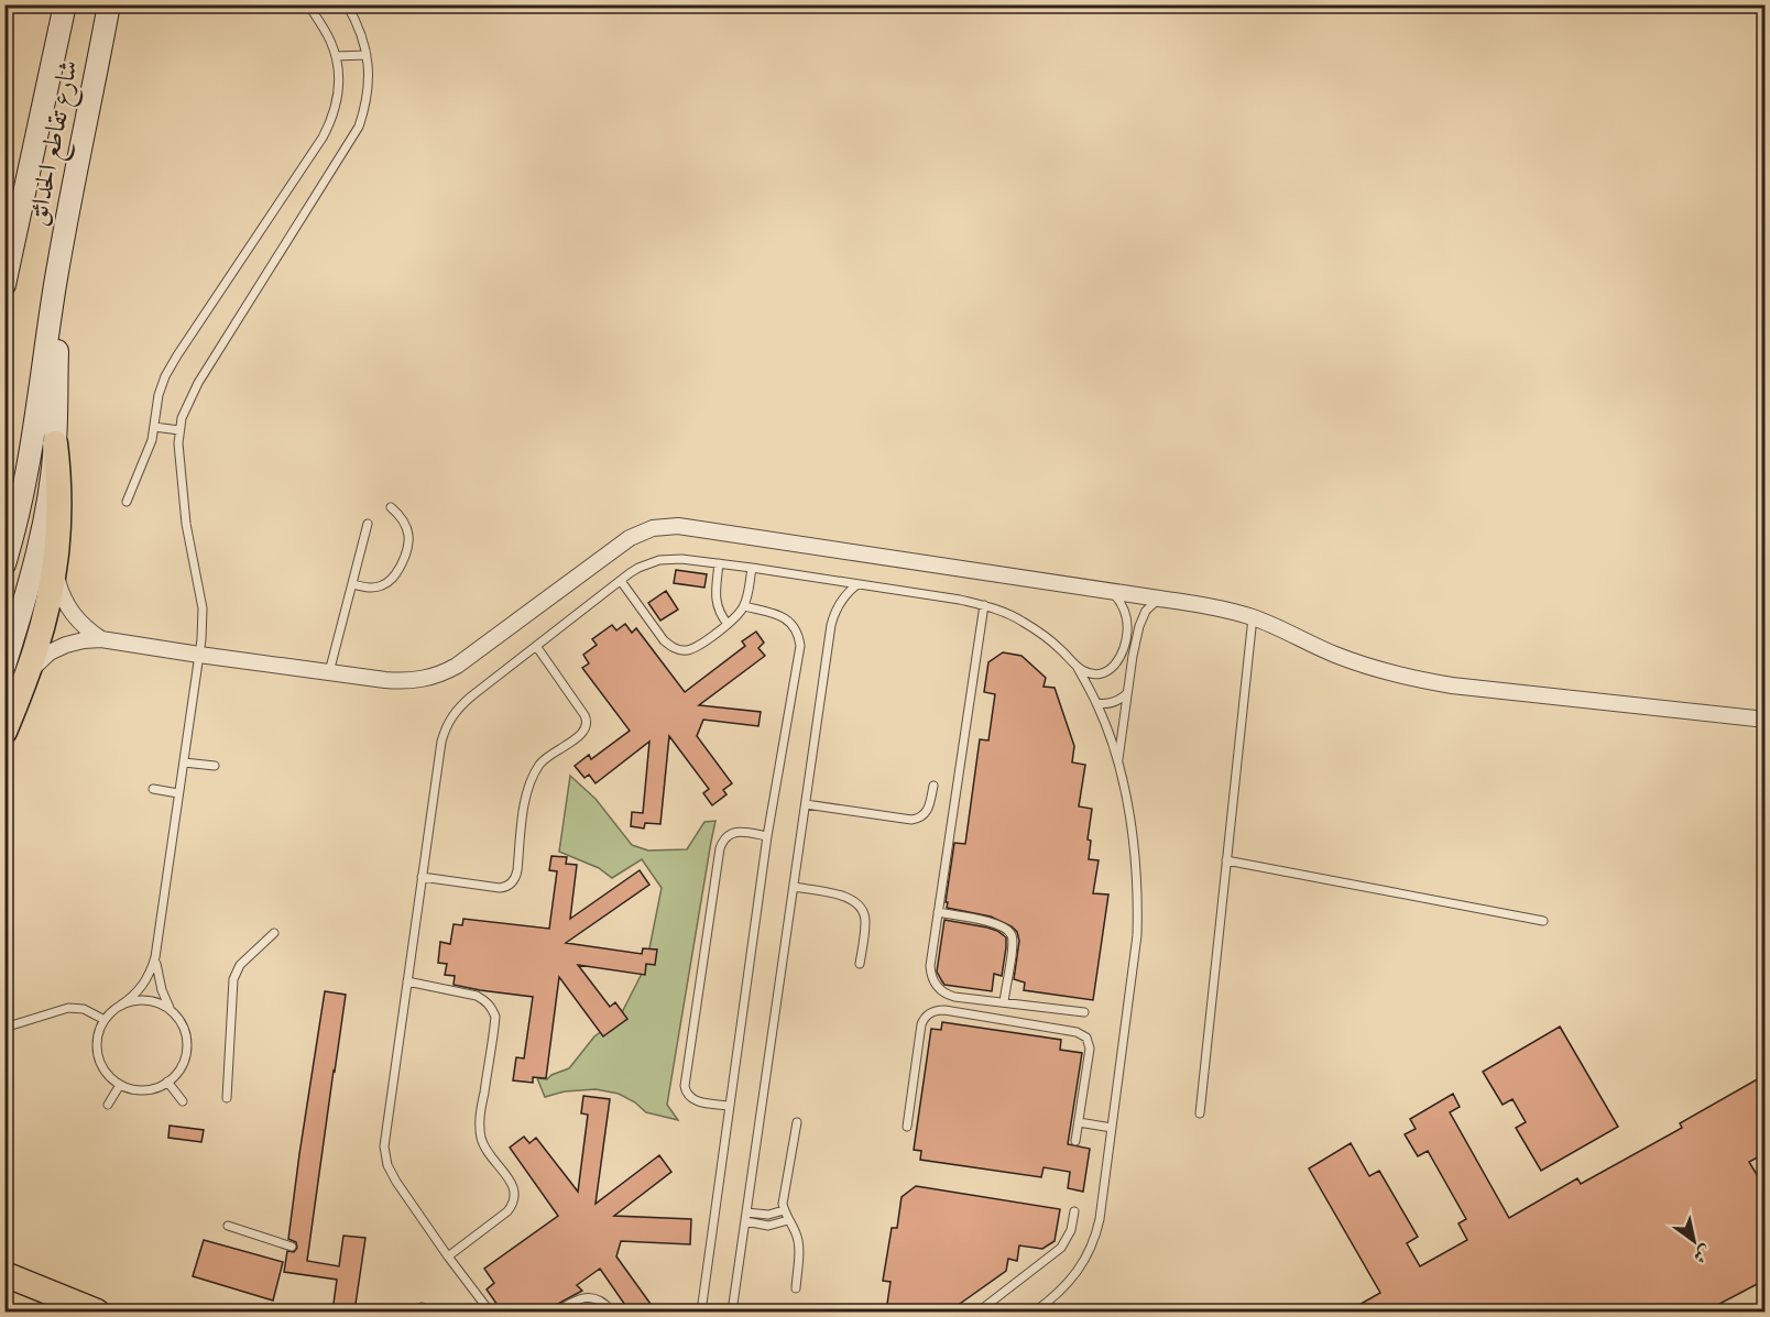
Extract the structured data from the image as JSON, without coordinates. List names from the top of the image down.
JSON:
{
  "streets": {
    "main road": ["شارع تقاطع الحدائق"]
  },
  "north": "bottom right"
}
